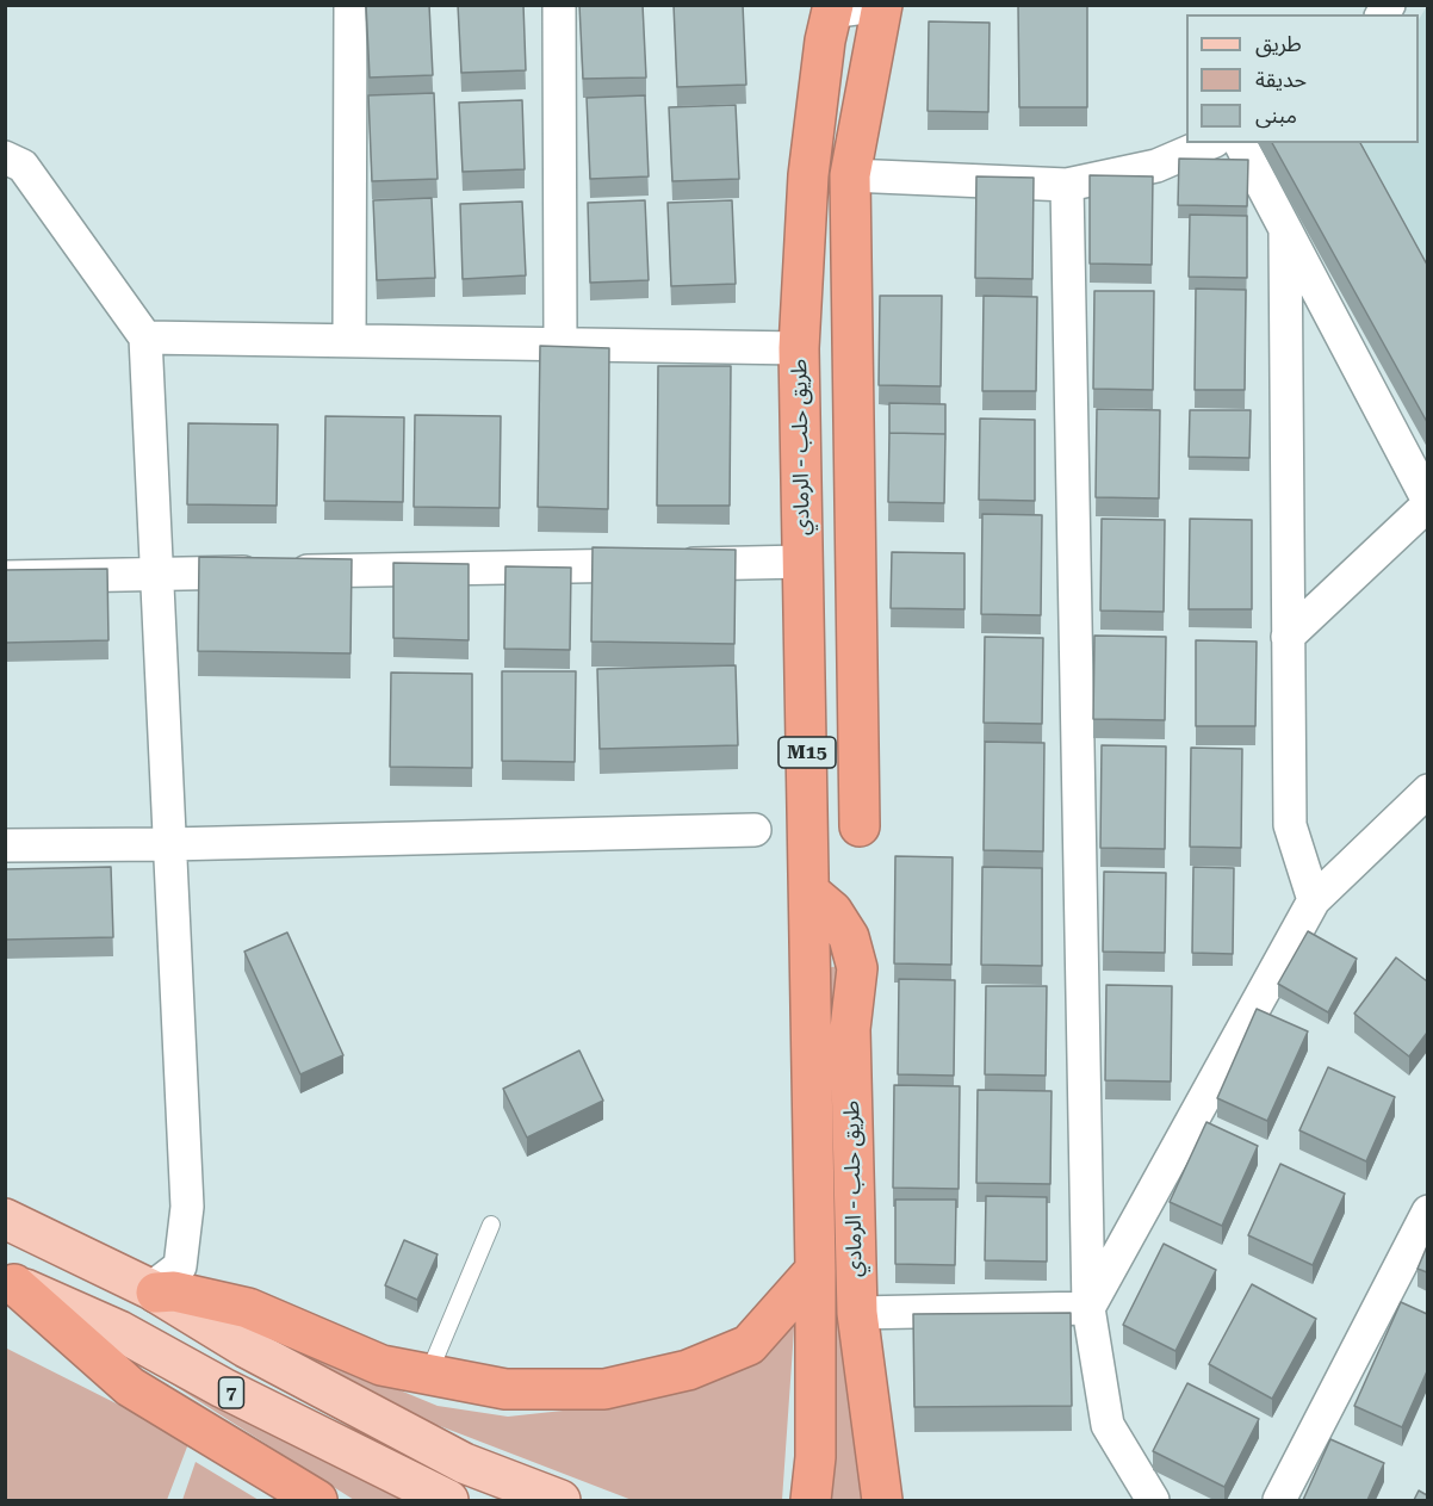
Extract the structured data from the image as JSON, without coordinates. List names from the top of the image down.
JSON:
{
  "streets": {
    "highway": ["طريق حلب - الرمادي", "M15"],
    "main road": ["7"]
  },
  "legend": ["طريق", "حديقة", "مبنى"]
}
